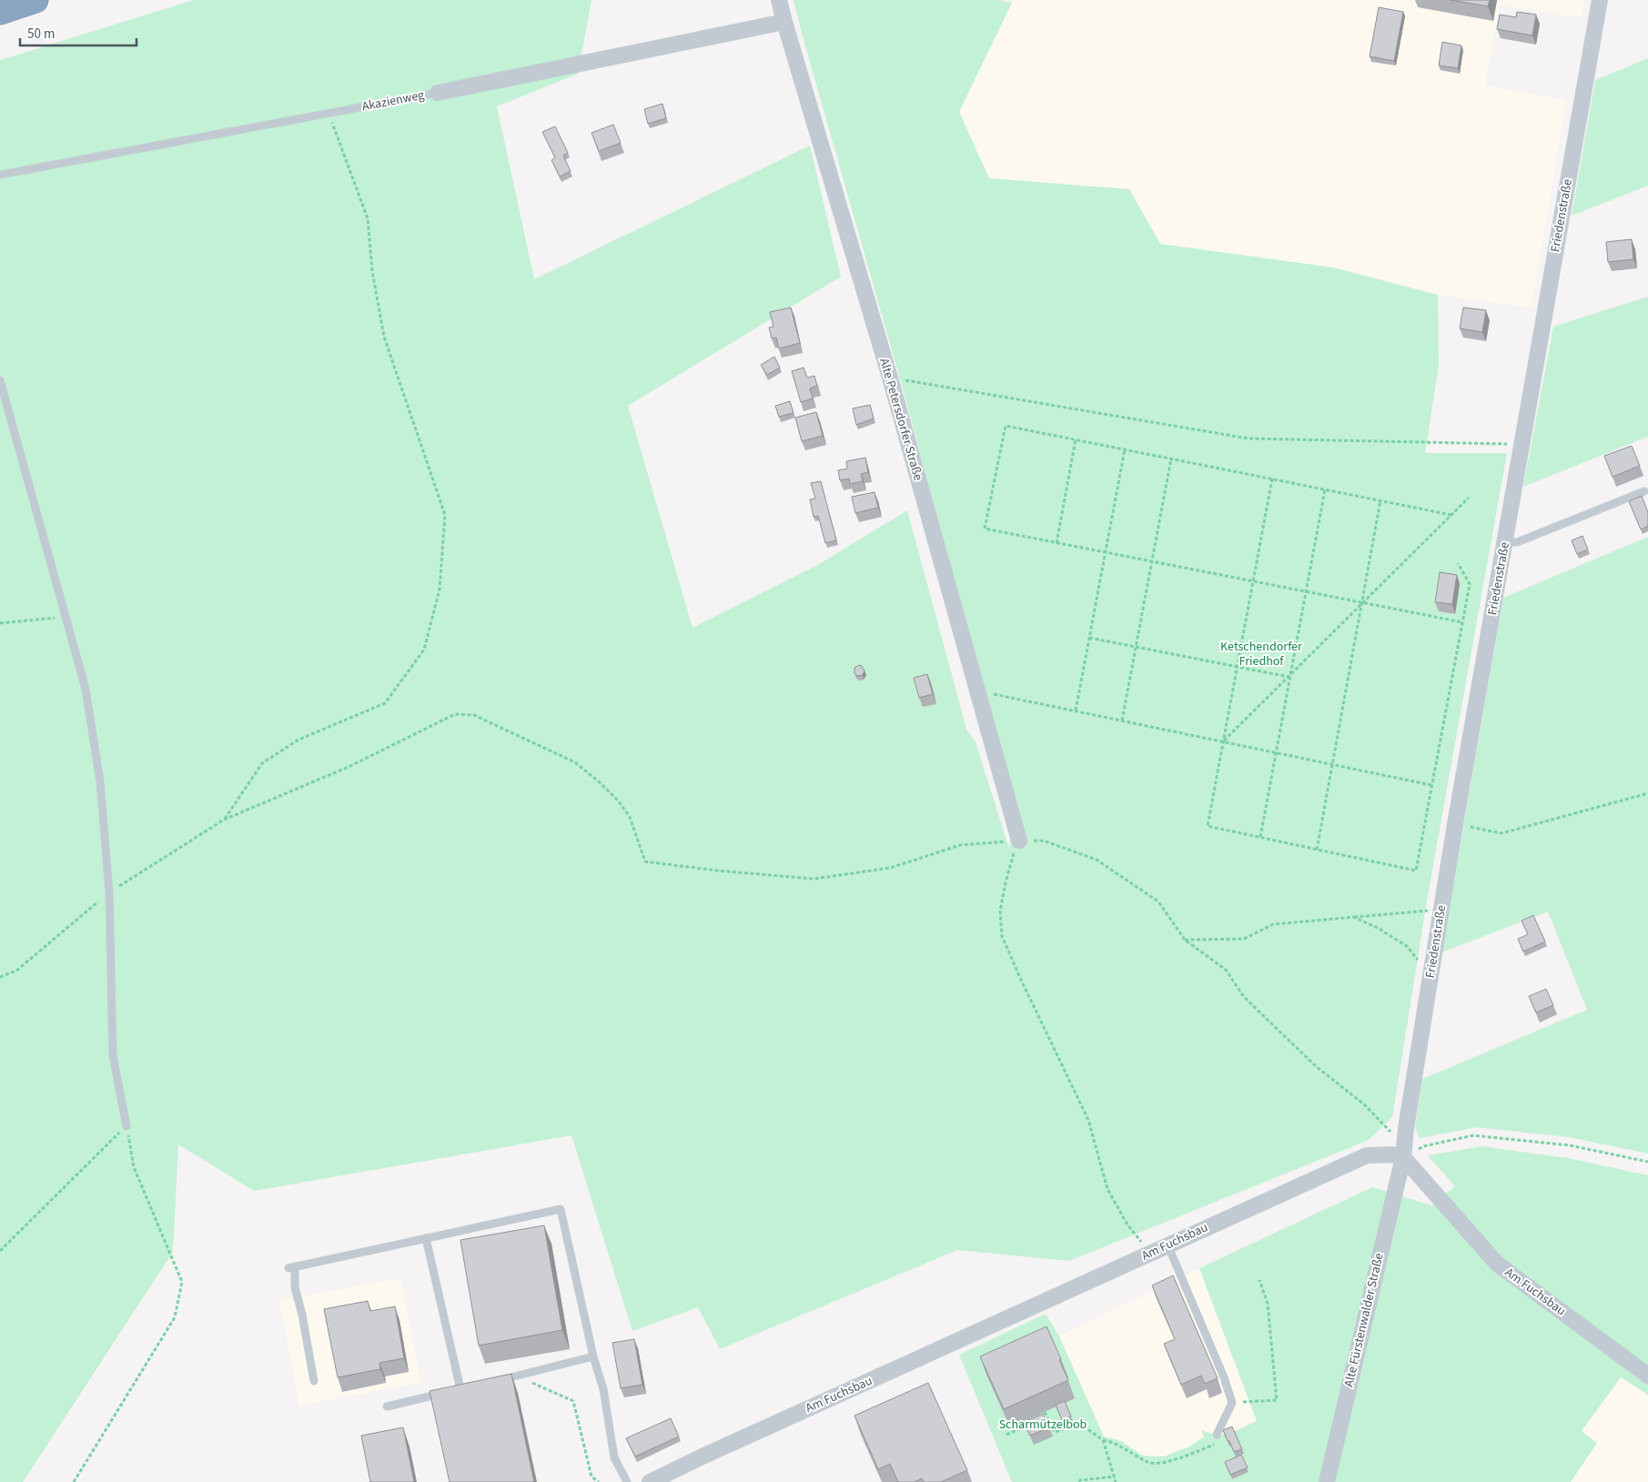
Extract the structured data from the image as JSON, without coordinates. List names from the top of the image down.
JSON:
{
  "streets": {
    "street": [
      "Akazienweg",
      "Friedenstraße",
      "Alte Petersdorfer Straße",
      "Am Fuchsbau",
      "Alte Fürstenwalder Straße"
    ]
  },
  "crossings": [
    ["Akazienweg", "Alte Petersdorfer Straße"],
    ["Friedenstraße", "Am Fuchsbau"],
    ["Friedenstraße", "Alte Fürstenwalder Straße"],
    ["Am Fuchsbau", "Alte Fürstenwalder Straße"]
  ],
  "parks": ["Ketschendorfer Friedhof", "Scharmützelbob"],
  "scale_bar": "50 m"
}
